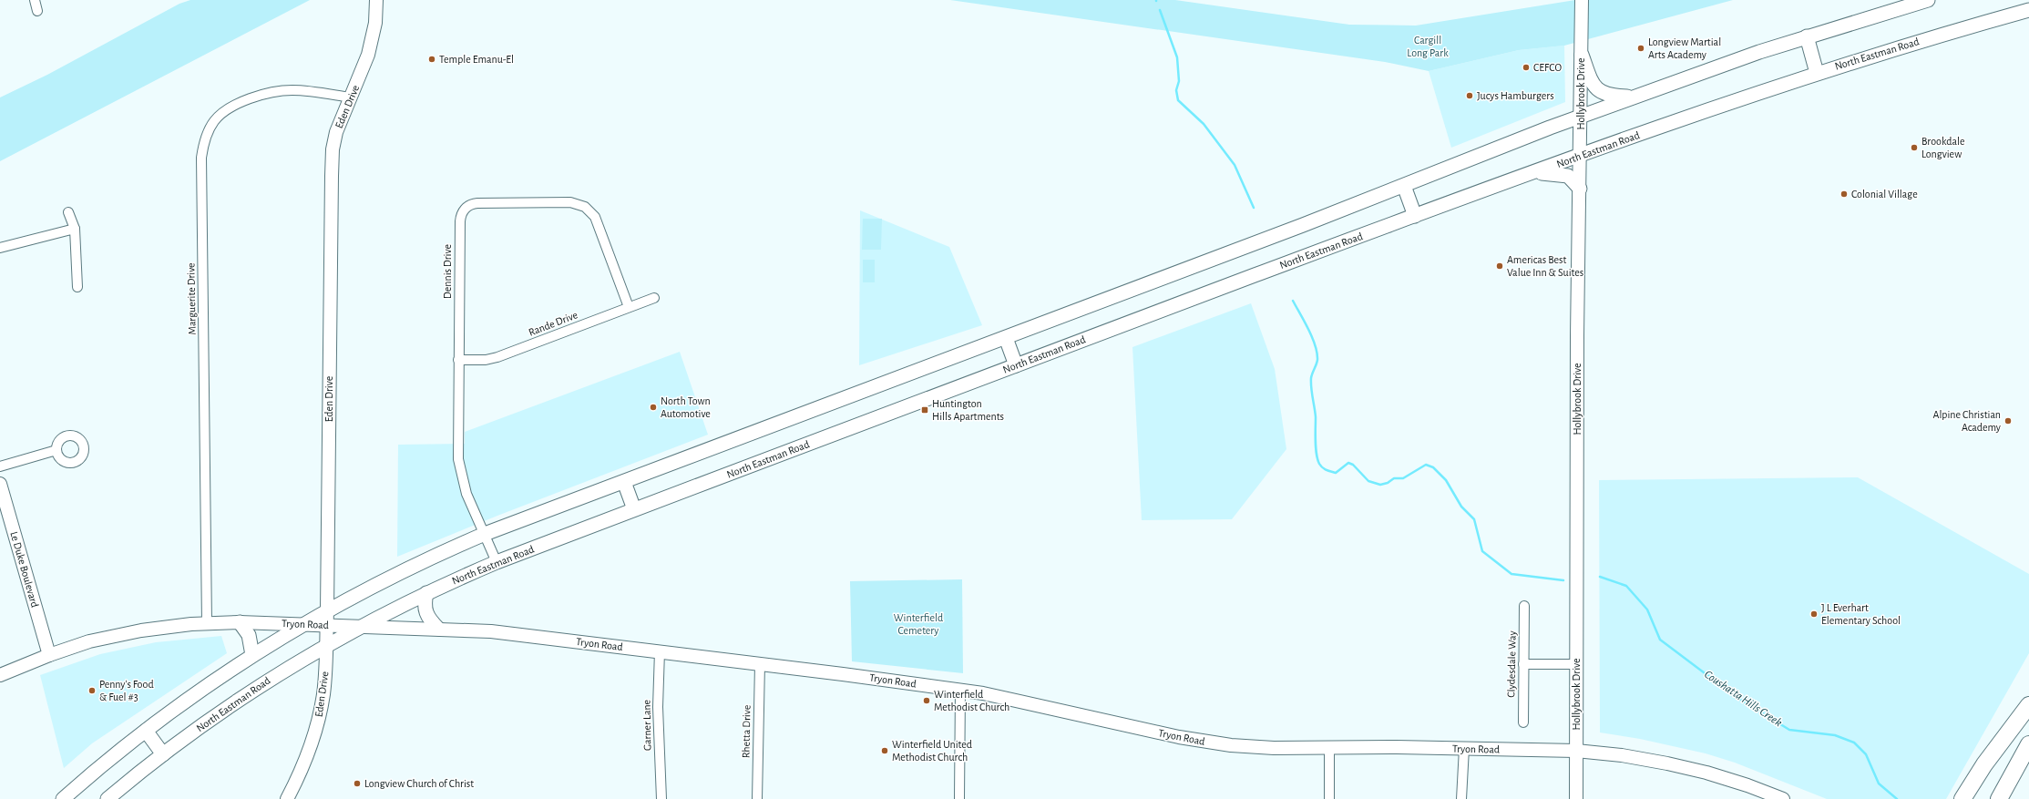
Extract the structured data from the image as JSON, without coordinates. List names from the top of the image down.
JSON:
{
  "streets": {
    "main road": ["North Eastman Road"],
    "street": [
      "Hollybrook Drive",
      "Eden Drive",
      "Dennis Drive",
      "Marguerite Drive",
      "Rande Drive",
      "Le Duke Boulevard",
      "Tryon Road",
      "Clydesdale Way",
      "Garner Lane",
      "Rhetta Drive"
    ]
  },
  "crossings": [
    ["North Eastman Road", "Hollybrook Drive"],
    ["North Eastman Road", "Eden Drive"],
    ["North Eastman Road", "Dennis Drive"],
    ["North Eastman Road", "Tryon Road"],
    ["Hollybrook Drive", "Tryon Road"],
    ["Eden Drive", "Marguerite Drive"],
    ["Eden Drive", "Tryon Road"],
    ["Dennis Drive", "Rande Drive"],
    ["Marguerite Drive", "Tryon Road"],
    ["Le Duke Boulevard", "Tryon Road"],
    ["Tryon Road", "Garner Lane"],
    ["Tryon Road", "Rhetta Drive"]
  ],
  "water": ["Coushatta Hills Creek"],
  "parks": ["Cargill Long Park", "Winterfield Cemetery"],
  "places": {
    "other": [
      "Longview Martial Arts Academy",
      "Temple Emanu-El",
      "CEFCO",
      "Jucys Hamburgers",
      "Brookdale Longview",
      "Colonial Village",
      "Americas Best Value Inn & Suites",
      "North Town Automotive",
      "Alpine Christian Academy",
      "J L Everhart Elementary School",
      "Penny's Food & Fuel #3",
      "Winterfield Methodist Church",
      "Winterfield United Methodist Church",
      "Longview Church of Christ"
    ],
    "transit": ["Huntington Hills Apartments"]
  }
}
